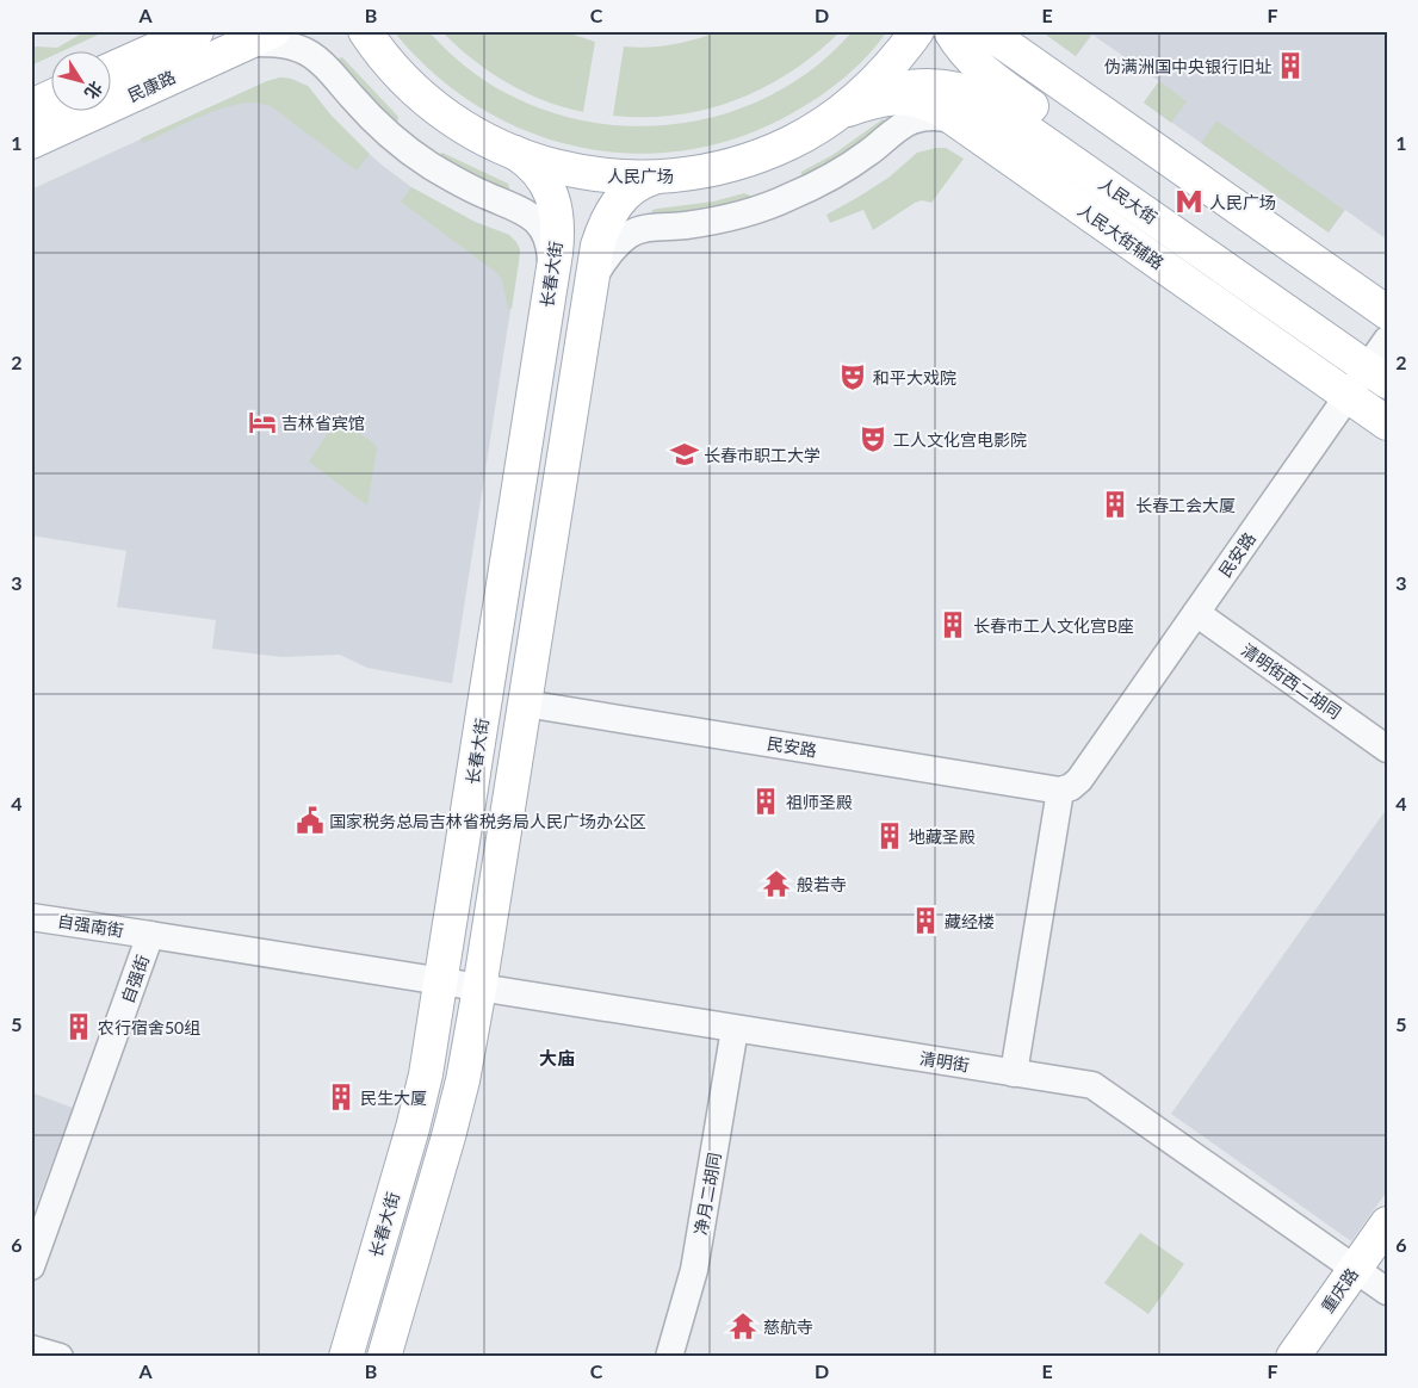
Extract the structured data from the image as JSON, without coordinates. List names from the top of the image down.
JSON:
{
  "streets": {
    "main road": [
      "民康路",
      "人民广场",
      "人民大街",
      "人民大街辅路",
      "长春大街",
      "重庆路"
    ],
    "street": [
      "民安路",
      "清明街西二胡同",
      "自强南街",
      "自强街",
      "清明街",
      "净月二胡同"
    ]
  },
  "crossings": [
    ["人民广场", "人民大街"],
    ["人民广场", "人民大街辅路"],
    ["人民广场", "长春大街"],
    ["人民大街", "人民大街辅路"],
    ["人民大街", "民安路"],
    ["人民大街辅路", "民安路"],
    ["长春大街", "自强街"],
    ["长春大街", "清明街"],
    ["民安路", "清明街西二胡同"],
    ["自强南街", "自强街"],
    ["自强街", "清明街"],
    ["清明街", "净月二胡同"],
    ["清明街", "重庆路"]
  ],
  "districts": ["大庙"],
  "places": {
    "building": [
      "伪满洲国中央银行旧址",
      "长春工会大厦",
      "长春市工人文化宫B座",
      "祖师圣殿",
      "地藏圣殿",
      "藏经楼",
      "农行宿舍50组",
      "民生大厦"
    ],
    "metro station": ["人民广场"],
    "theatre": ["和平大戏院", "工人文化宫电影院"],
    "hotel": ["吉林省宾馆"],
    "school or university": ["长春市职工大学"],
    "public building": ["国家税务总局吉林省税务局人民广场办公区"],
    "temple": ["般若寺", "慈航寺"]
  },
  "north": "bottom right",
  "grid": {
    "columns": [
      "A",
      "B",
      "C",
      "D",
      "E",
      "F"
    ],
    "rows": [
      "1",
      "2",
      "3",
      "4",
      "5",
      "6"
    ]
  }
}
